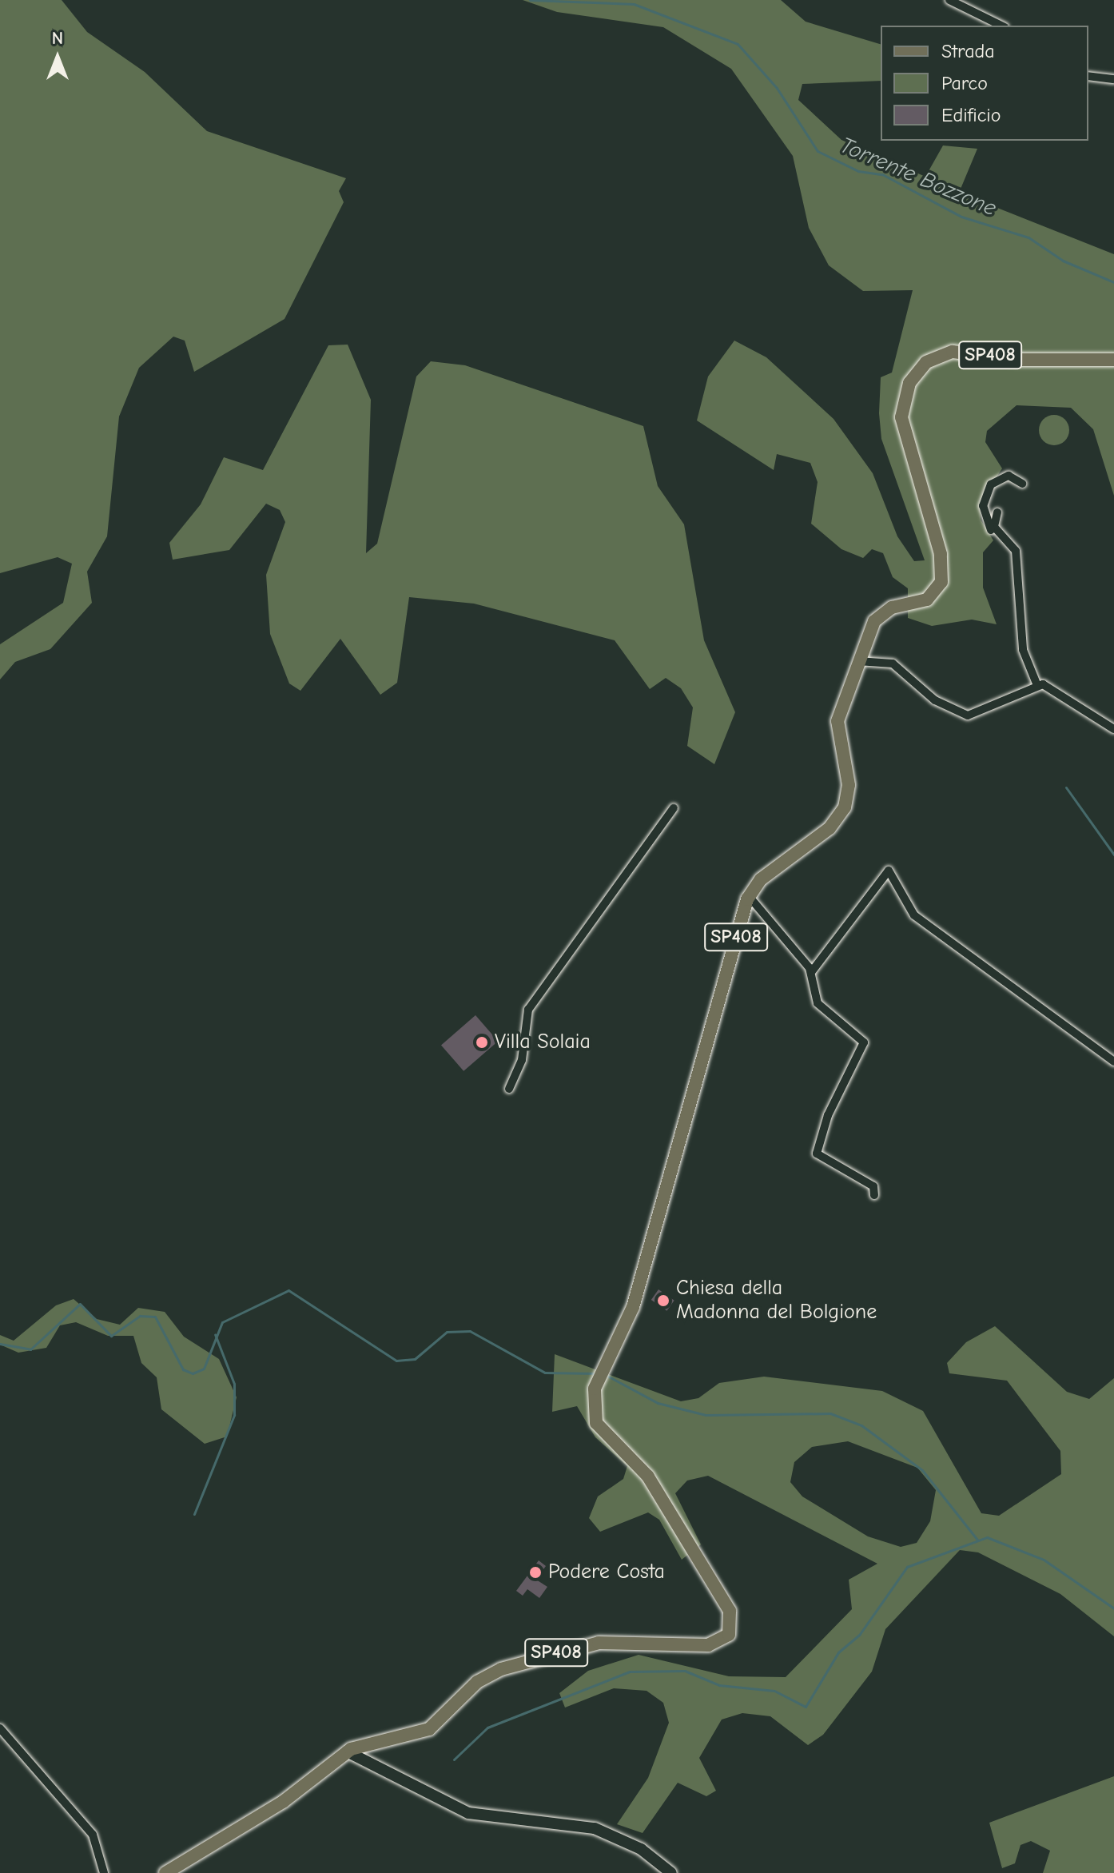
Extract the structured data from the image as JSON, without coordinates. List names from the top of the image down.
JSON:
{
  "streets": {
    "main road": ["SP408"]
  },
  "water": ["Torrente Bozzone"],
  "places": ["Villa Solaia", "Chiesa della Madonna del Bolgione", "Podere Costa"],
  "legend": ["Strada", "Parco", "Edificio"],
  "north": "top"
}
